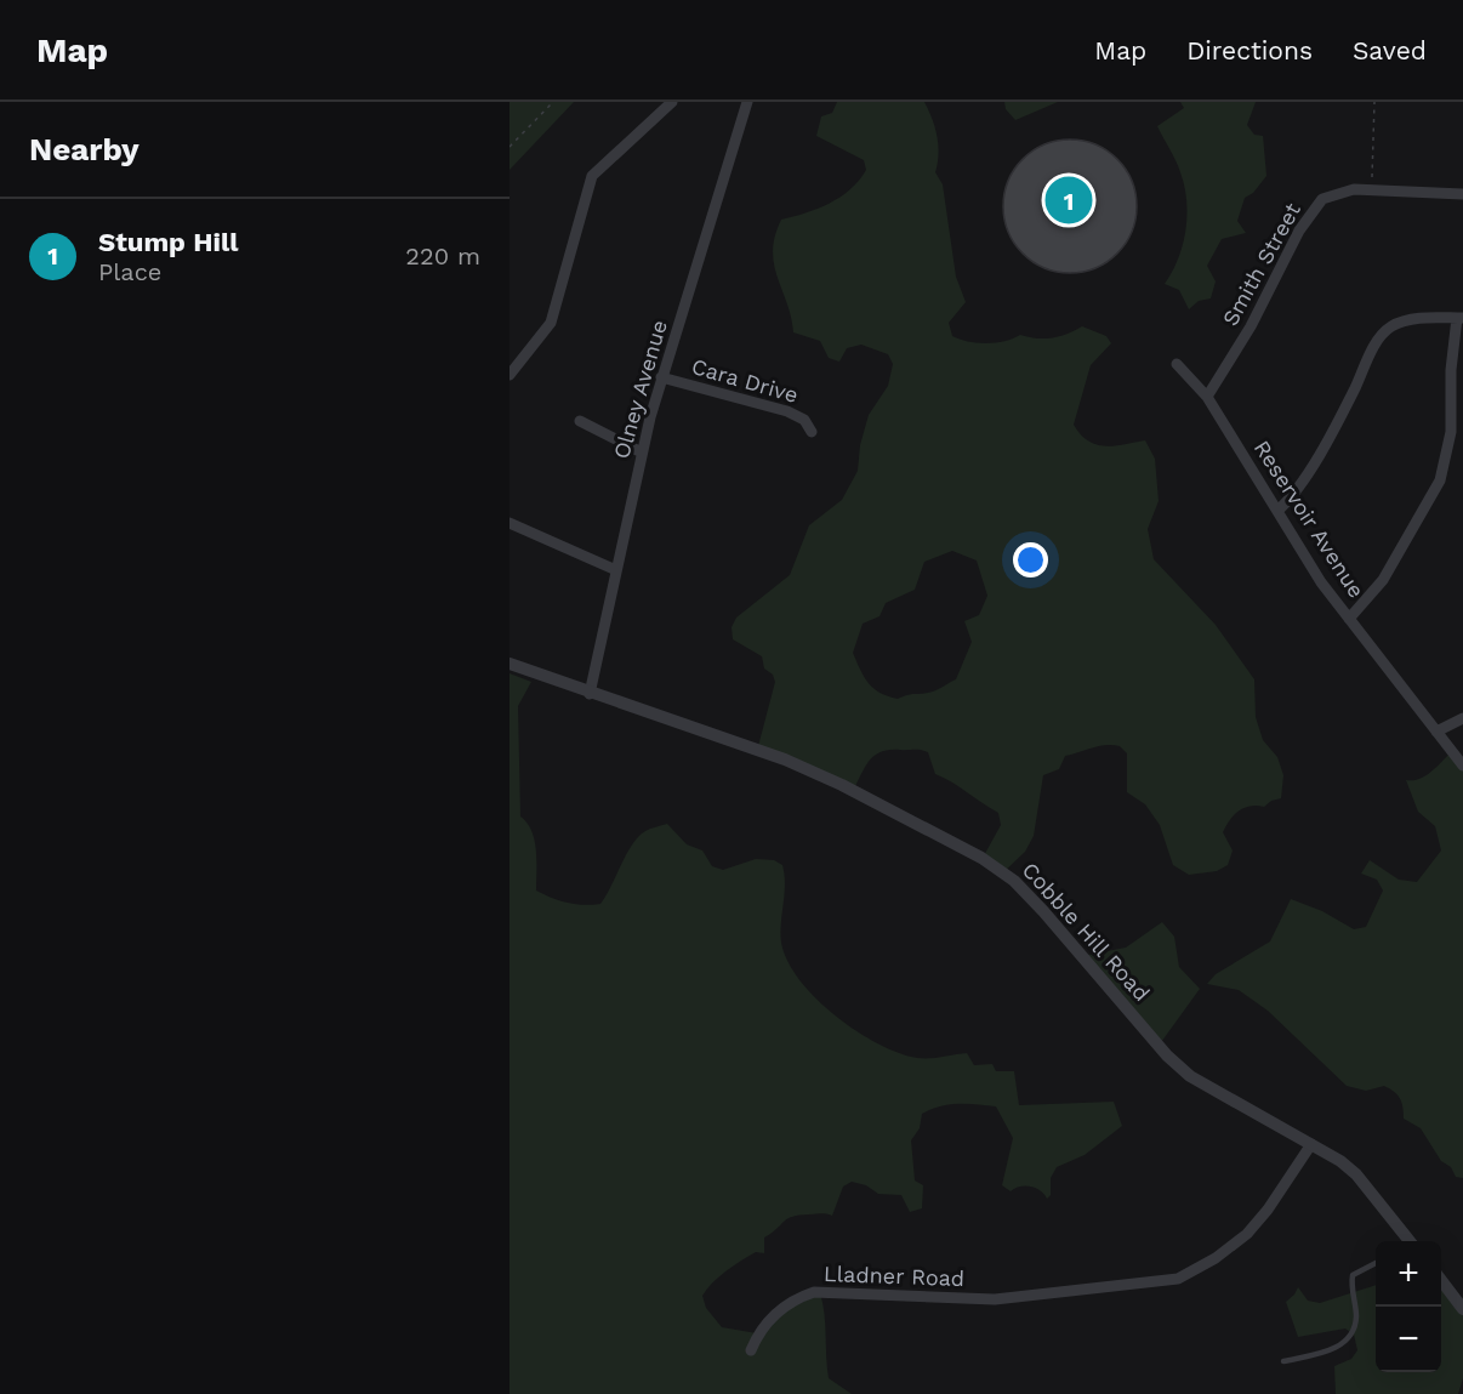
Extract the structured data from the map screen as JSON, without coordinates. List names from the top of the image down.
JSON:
{
  "streets": {
    "street": [
      "Smith Street",
      "Cara Drive",
      "Olney Avenue",
      "Reservoir Avenue",
      "Cobble Hill Road",
      "Lladner Road"
    ]
  },
  "crossings": [
    ["Smith Street", "Reservoir Avenue"],
    ["Cara Drive", "Olney Avenue"],
    ["Olney Avenue", "Cobble Hill Road"],
    ["Cobble Hill Road", "Lladner Road"]
  ],
  "page": {
    "header": "Map",
    "nav": ["Map", "Directions", "Saved"],
    "heading": "Nearby",
    "pins": "1",
    "list": [
      {
        "mark": "1",
        "name": "Stump Hill",
        "note": "Place",
        "value": "220 m"
      }
    ],
    "map_buttons": ["+", "−"]
  }
}
